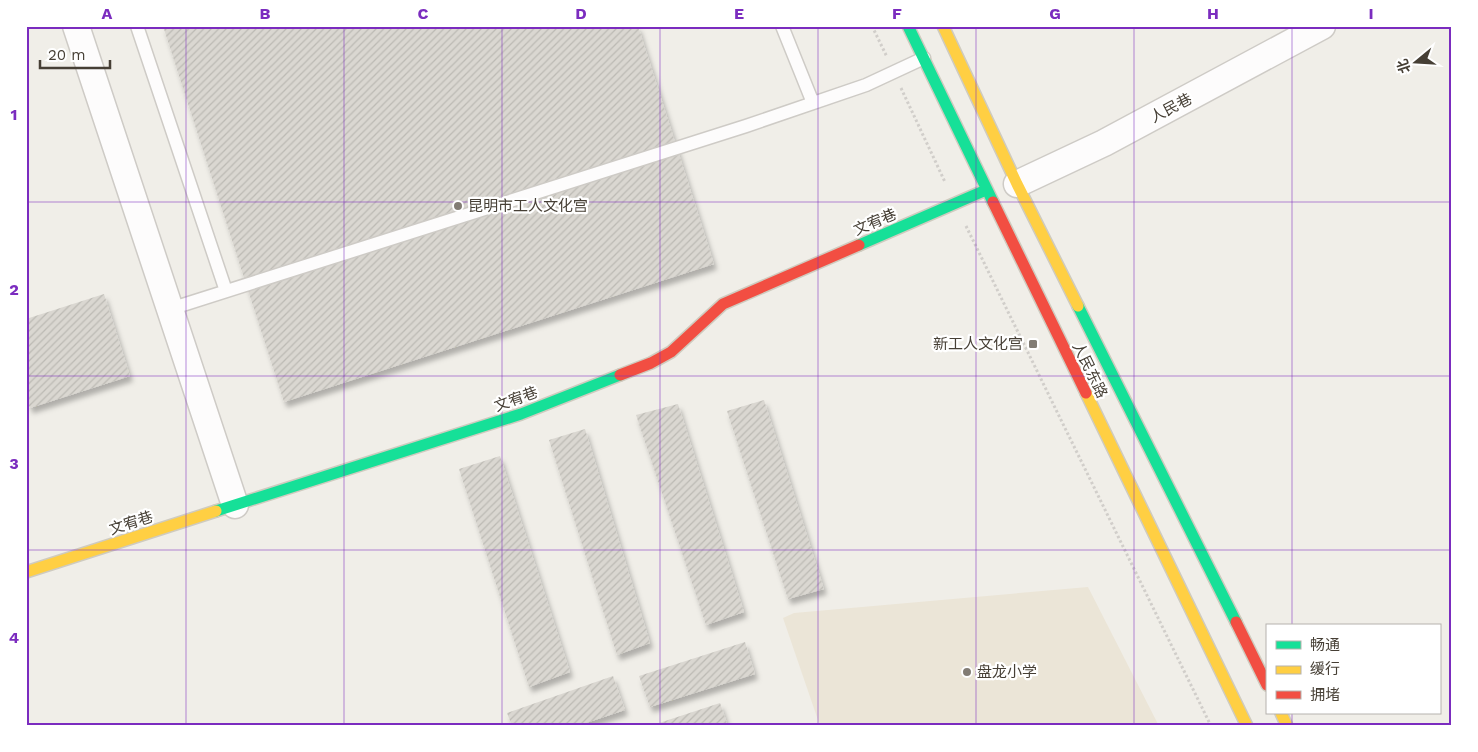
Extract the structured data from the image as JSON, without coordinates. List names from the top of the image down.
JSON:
{
  "streets": {
    "main road": ["文宥巷", "人民东路"],
    "street": ["人民巷"]
  },
  "crossings": [
    ["人民巷", "人民东路"],
    ["文宥巷", "人民东路"]
  ],
  "places": {
    "other": ["昆明市工人文化宫", "盘龙小学"],
    "transit": ["新工人文化宫"]
  },
  "legend": ["畅通", "缓行", "拥堵"],
  "scale_bar": "20 m",
  "north": "left",
  "grid": {
    "columns": [
      "A",
      "B",
      "C",
      "D",
      "E",
      "F",
      "G",
      "H",
      "I"
    ],
    "rows": [
      "1",
      "2",
      "3",
      "4"
    ]
  }
}
